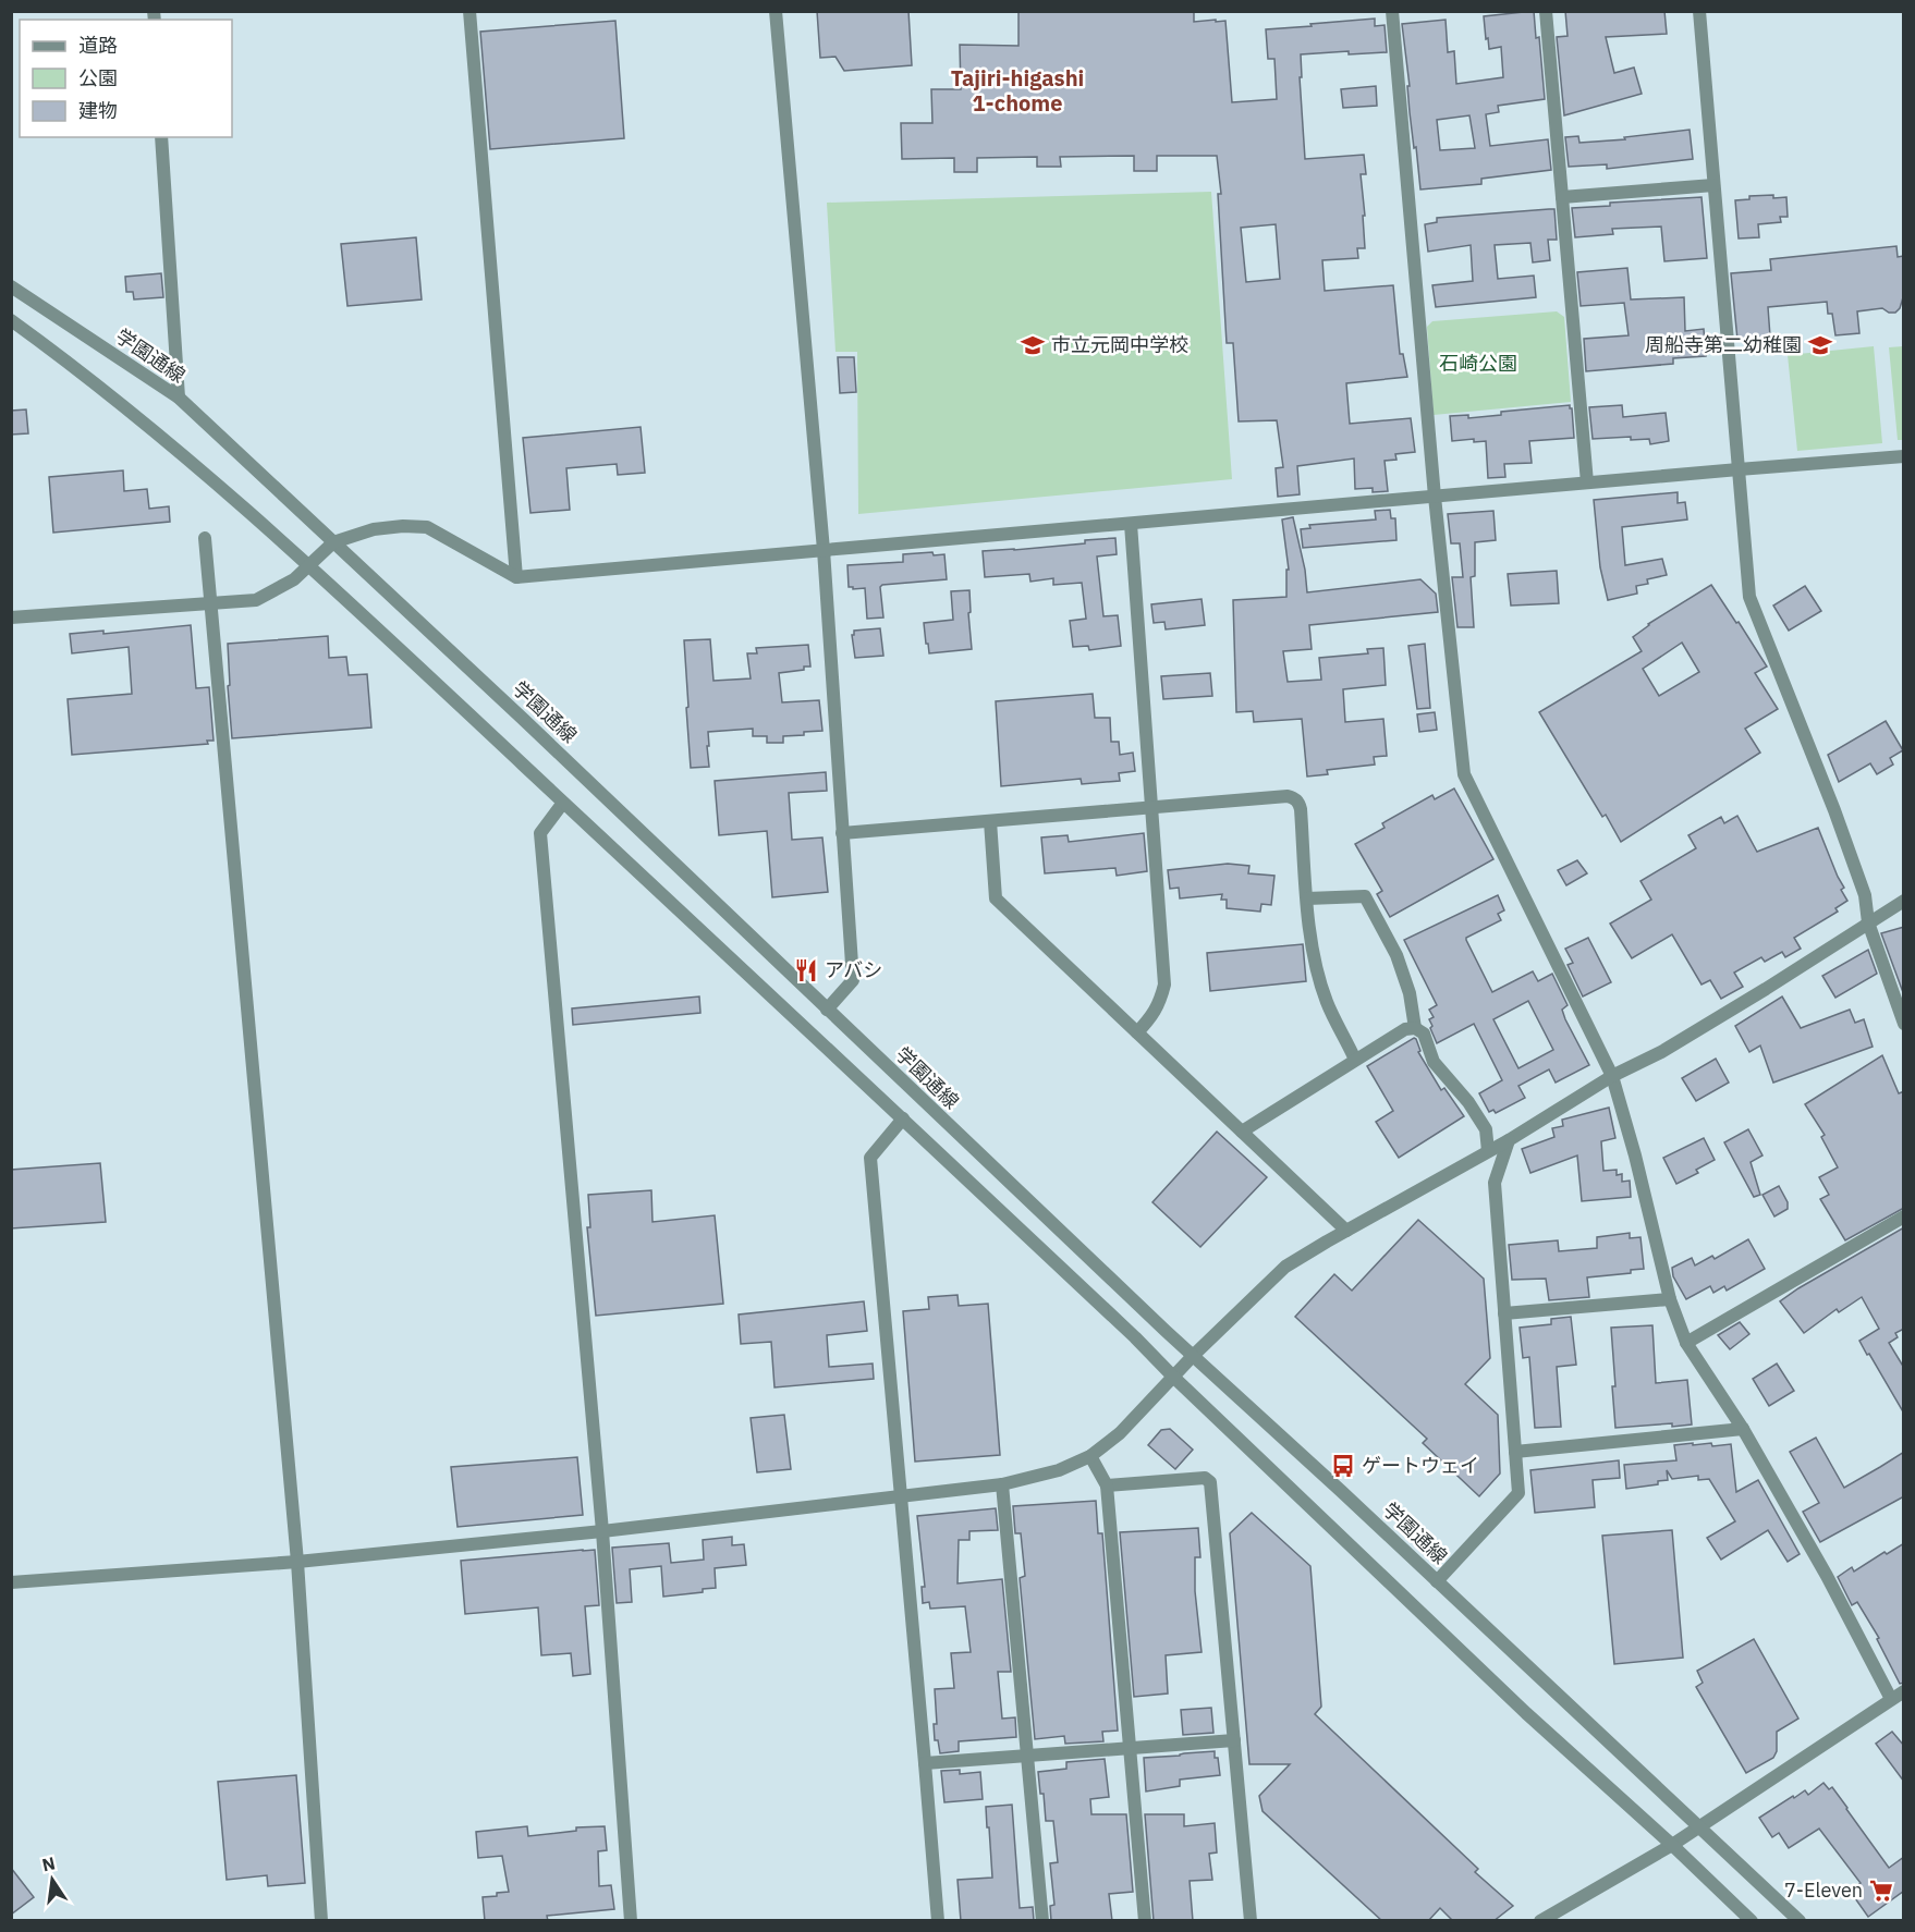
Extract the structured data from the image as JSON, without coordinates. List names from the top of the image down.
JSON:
{
  "streets": {
    "street": ["学園通線"]
  },
  "districts": ["Tajiri-higashi 1-chome"],
  "parks": ["石崎公園"],
  "places": {
    "school or university": ["市立元岡中学校", "周船寺第二幼稚園"],
    "restaurant": ["アバシ"],
    "bus stop": ["ゲートウェイ"],
    "supermarket": ["7-Eleven"]
  },
  "legend": ["道路", "公園", "建物"],
  "north": "top"
}
